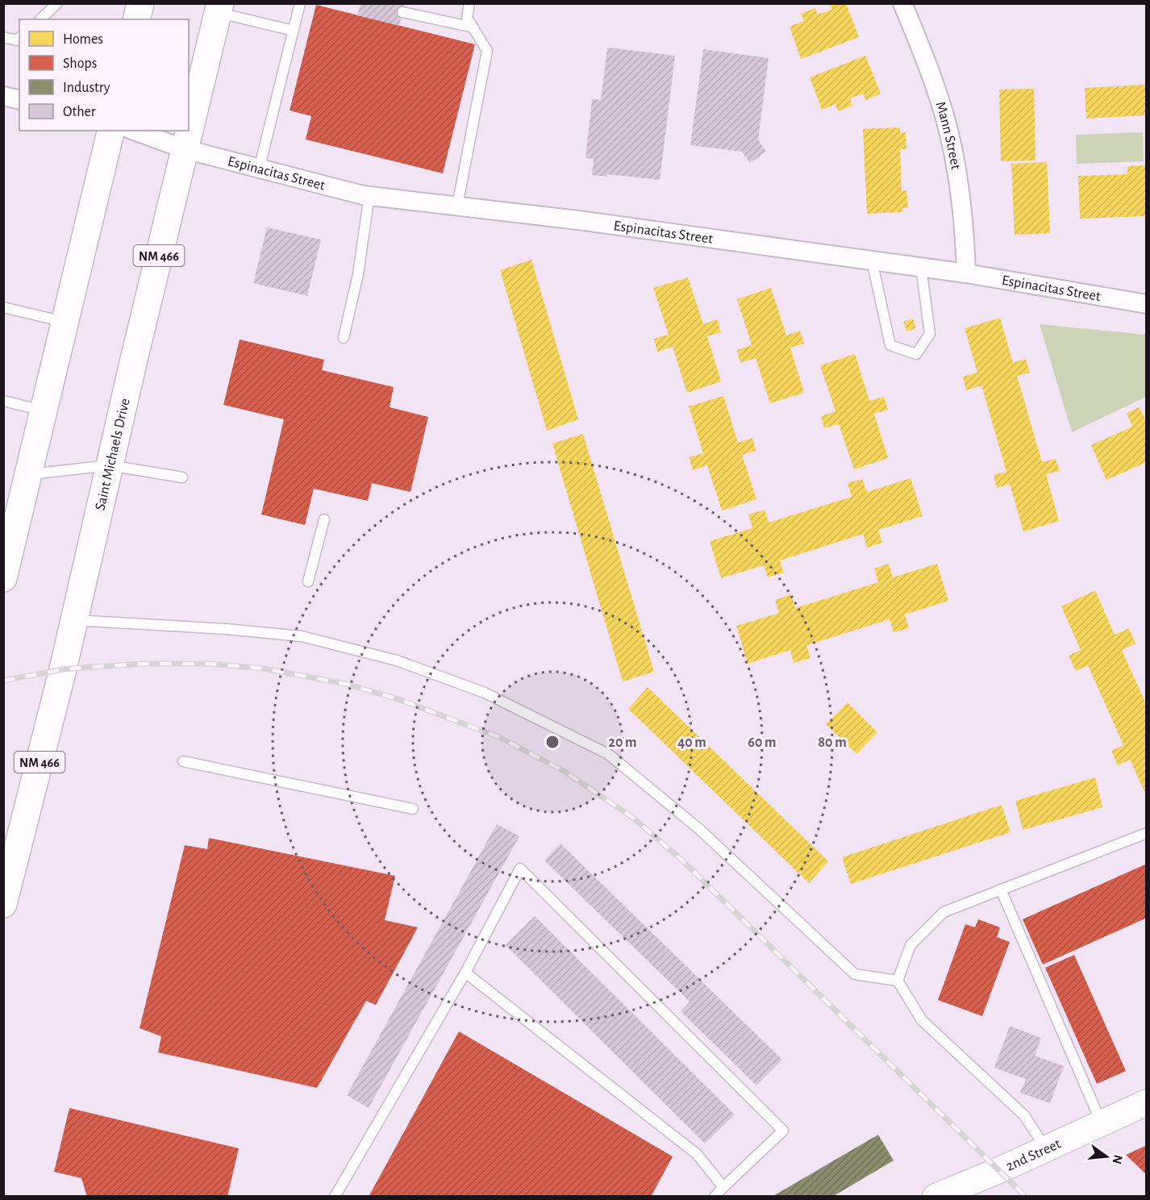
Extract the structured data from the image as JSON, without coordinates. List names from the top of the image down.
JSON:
{
  "streets": {
    "main road": ["NM 466", "Saint Michaels Drive"],
    "street": ["Mann Street", "Espinacitas Street", "2nd Street"]
  },
  "crossings": [
    ["Mann Street", "Espinacitas Street"],
    ["Espinacitas Street", "Saint Michaels Drive"]
  ],
  "legend": [
    "Homes",
    "Shops",
    "Industry",
    "Other"
  ],
  "north": "right",
  "rings": [
    "20 m",
    "40 m",
    "60 m",
    "80 m"
  ]
}
